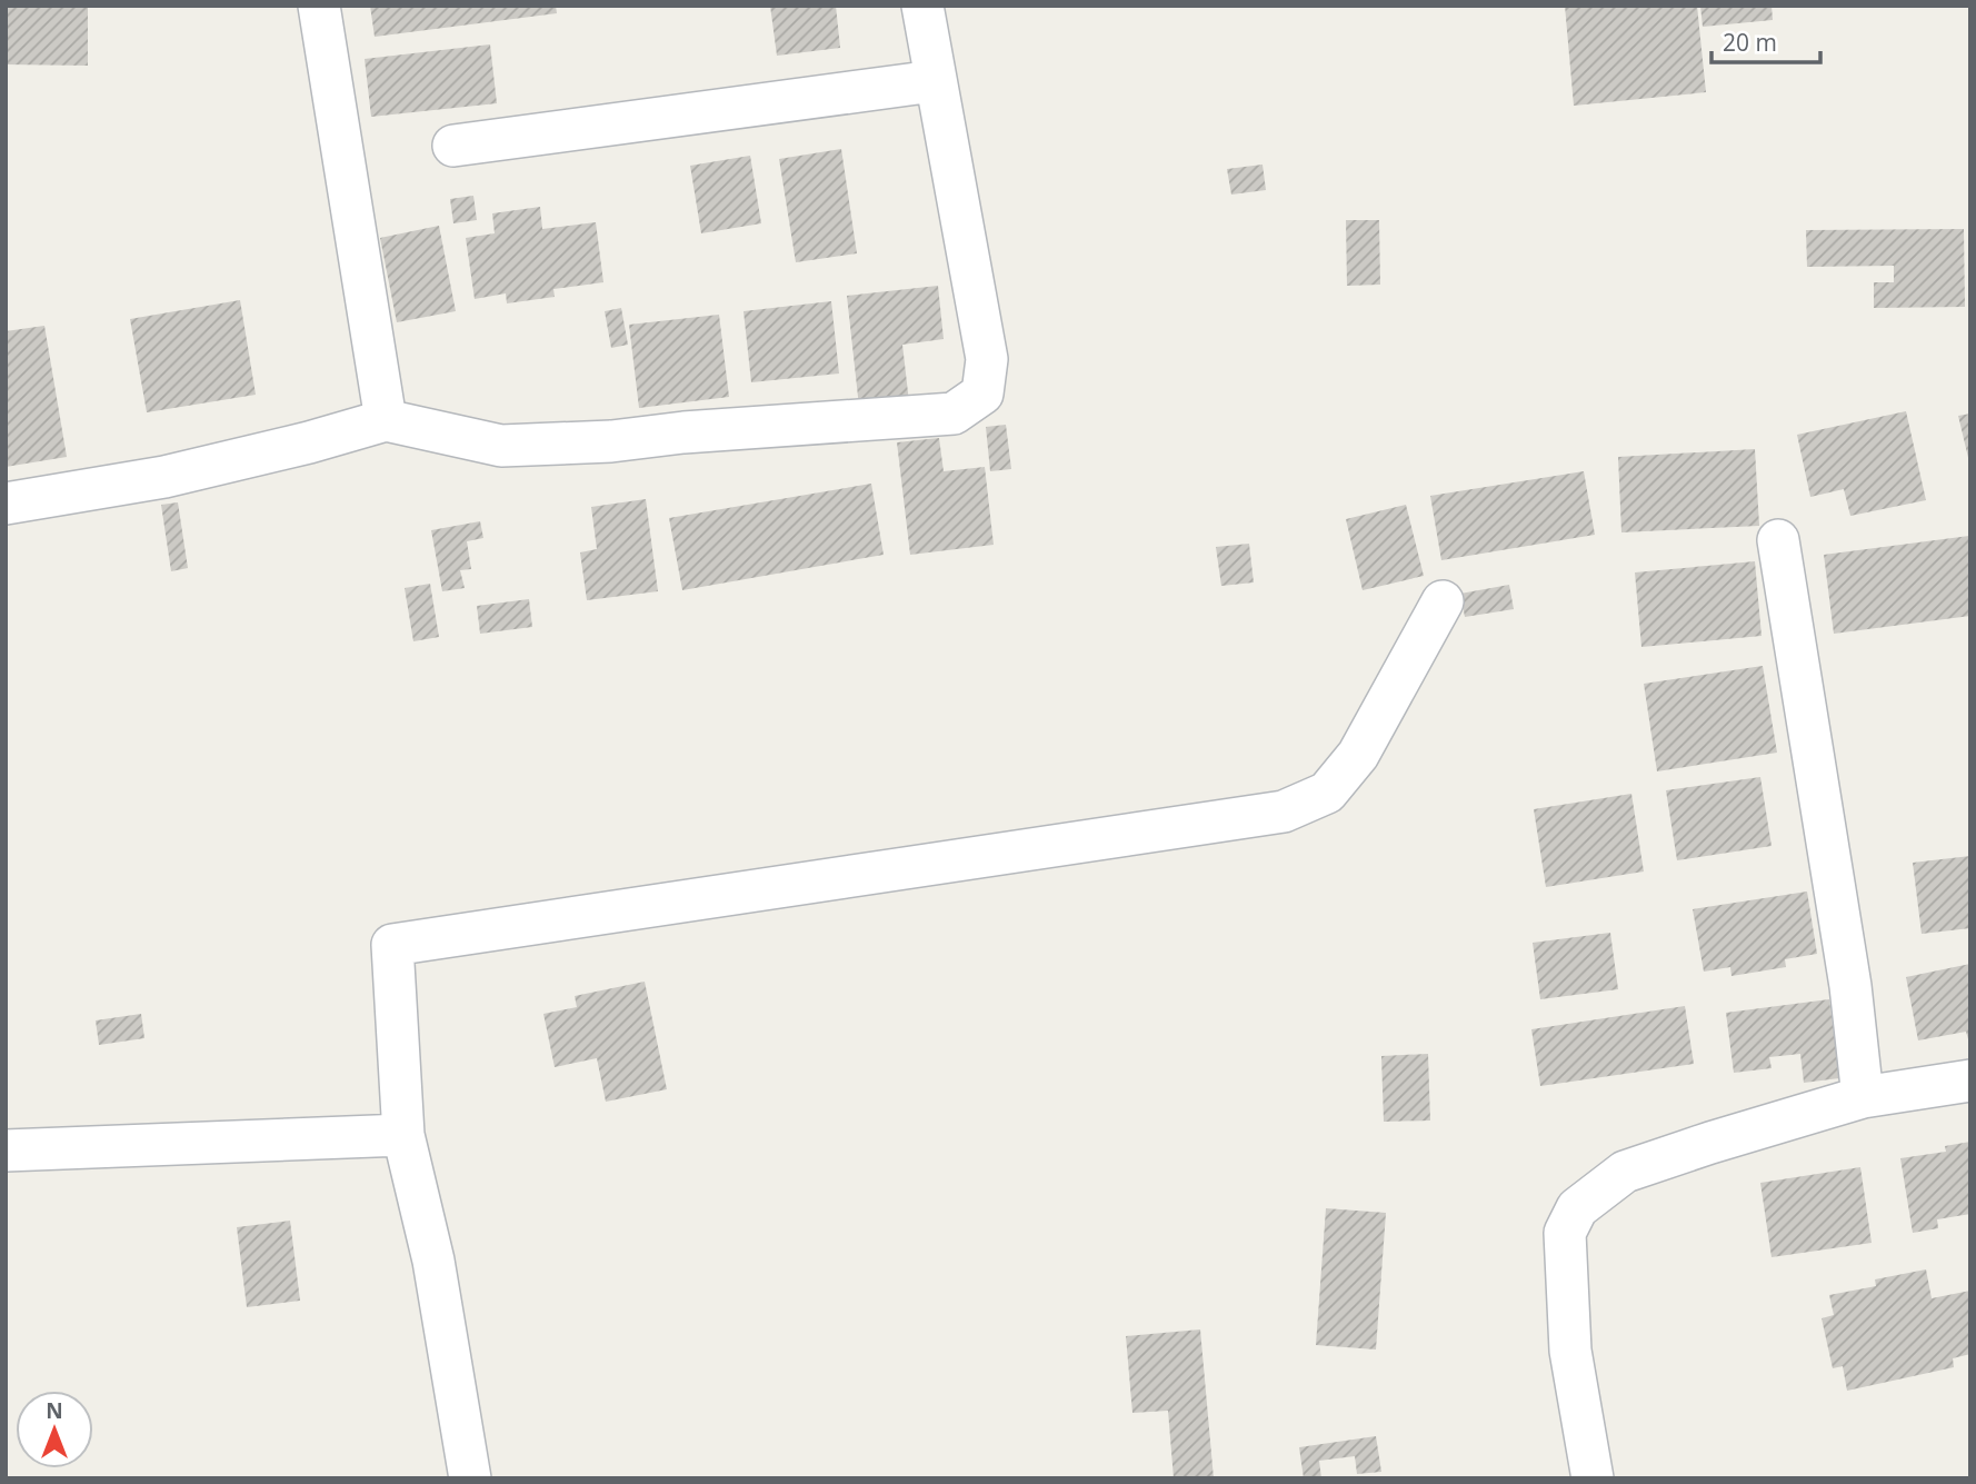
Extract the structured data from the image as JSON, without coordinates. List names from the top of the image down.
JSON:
{
  "scale_bar": "20 m",
  "north": "top"
}
